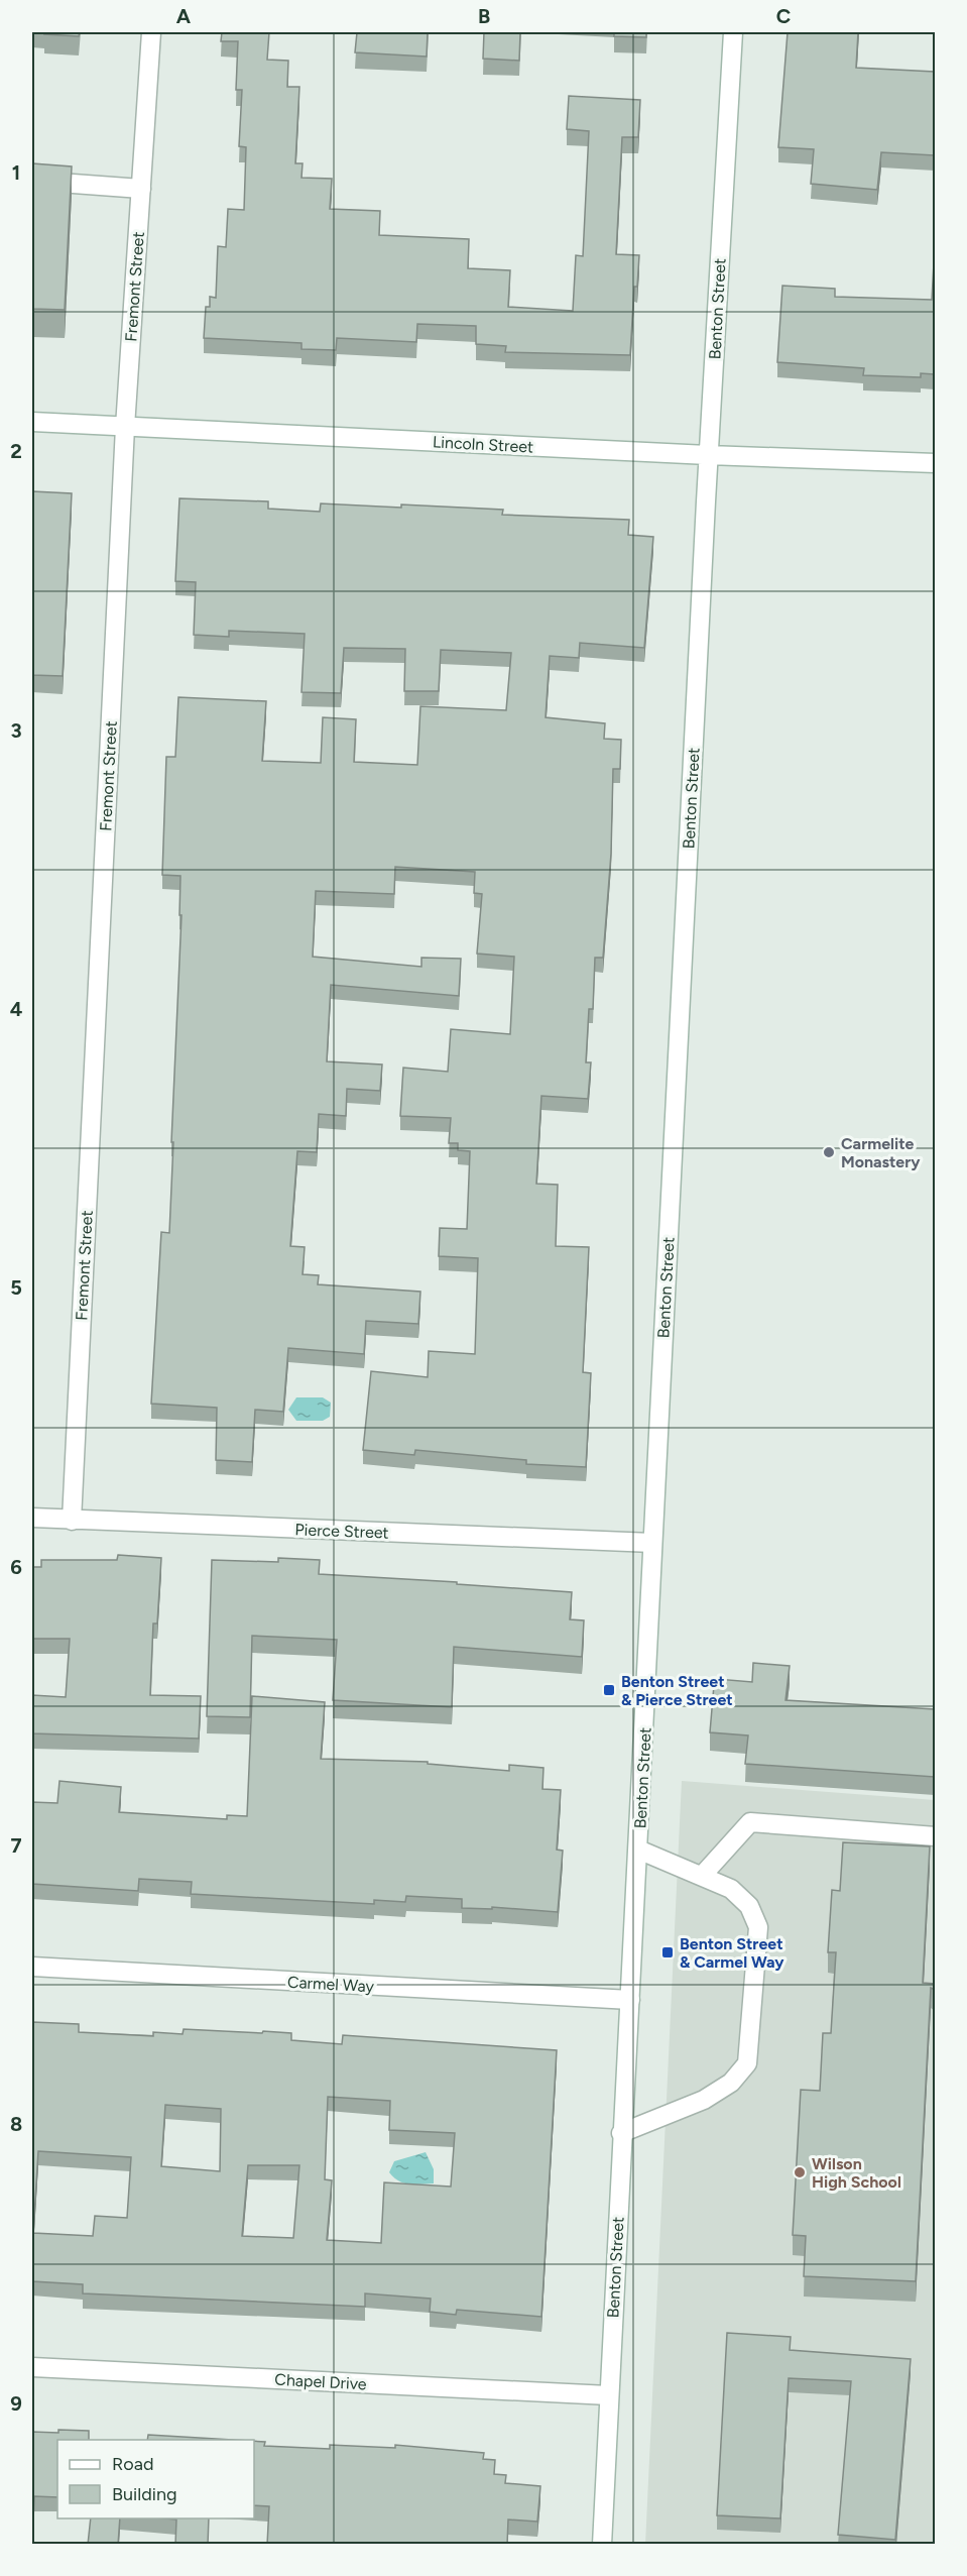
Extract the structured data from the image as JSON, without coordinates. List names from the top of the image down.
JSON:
{
  "streets": {
    "main road": [
      "Fremont Street",
      "Benton Street",
      "Lincoln Street",
      "Pierce Street",
      "Carmel Way",
      "Chapel Drive"
    ]
  },
  "crossings": [
    ["Fremont Street", "Lincoln Street"],
    ["Fremont Street", "Pierce Street"],
    ["Benton Street", "Lincoln Street"],
    ["Benton Street", "Pierce Street"],
    ["Benton Street", "Carmel Way"],
    ["Benton Street", "Chapel Drive"]
  ],
  "places": {
    "other": ["Carmelite Monastery", "Wilson High School"],
    "transit": ["Benton Street & Pierce Street", "Benton Street & Carmel Way"]
  },
  "legend": ["Road", "Building"],
  "grid": {
    "columns": ["A", "B", "C"],
    "rows": [
      "1",
      "2",
      "3",
      "4",
      "5",
      "6",
      "7",
      "8",
      "9"
    ]
  }
}
